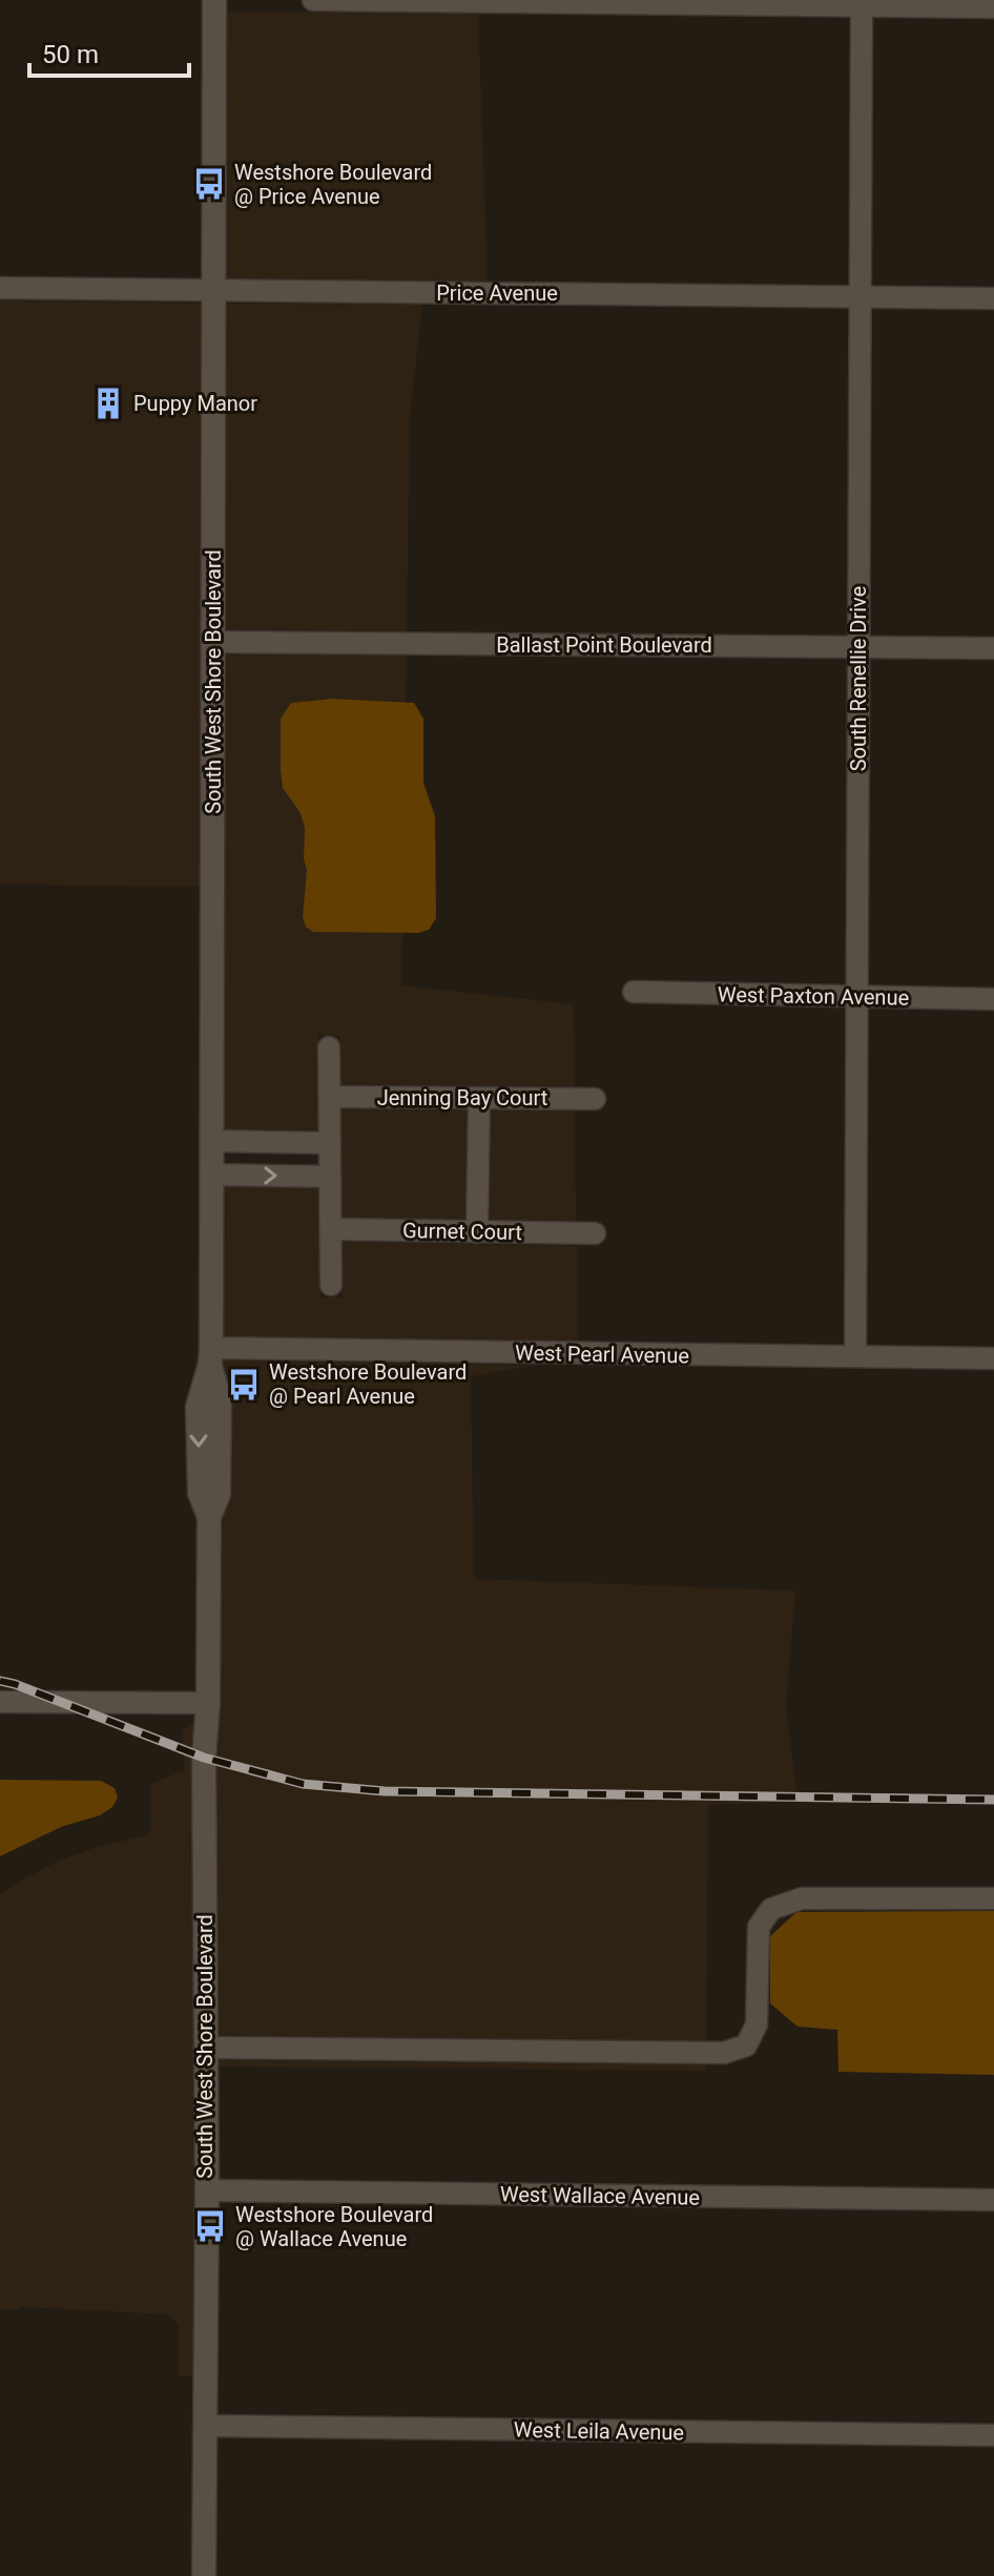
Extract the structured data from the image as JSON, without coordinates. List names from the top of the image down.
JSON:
{
  "streets": {
    "street": [
      "Price Avenue",
      "Ballast Point Boulevard",
      "South Renellie Drive",
      "South West Shore Boulevard",
      "West Paxton Avenue",
      "Jenning Bay Court",
      "Gurnet Court",
      "West Pearl Avenue",
      "West Wallace Avenue",
      "West Leila Avenue"
    ]
  },
  "crossings": [
    ["Price Avenue", "South Renellie Drive"],
    ["Price Avenue", "South West Shore Boulevard"],
    ["Ballast Point Boulevard", "South Renellie Drive"],
    ["Ballast Point Boulevard", "South West Shore Boulevard"],
    ["South Renellie Drive", "West Paxton Avenue"],
    ["South Renellie Drive", "West Pearl Avenue"],
    ["South West Shore Boulevard", "West Pearl Avenue"],
    ["South West Shore Boulevard", "West Wallace Avenue"],
    ["South West Shore Boulevard", "West Leila Avenue"]
  ],
  "places": {
    "bus stop": ["Westshore Boulevard @ Price Avenue", "Westshore Boulevard @ Pearl Avenue", "Westshore Boulevard @ Wallace Avenue"],
    "building": ["Puppy Manor"]
  },
  "scale_bar": "50 m"
}
